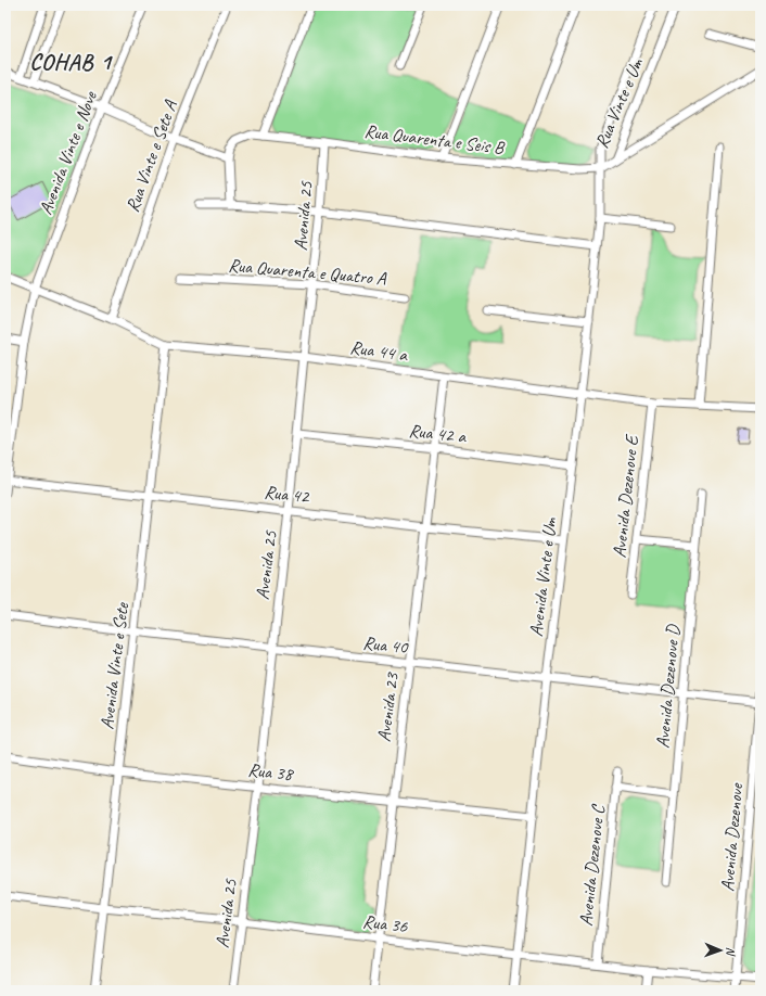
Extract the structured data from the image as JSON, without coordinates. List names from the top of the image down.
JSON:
{
  "streets": {
    "street": [
      "Rua Vinte e Um",
      "Rua Quarenta e Seis B",
      "Avenida Vinte e Nove",
      "Rua Vinte e Sete A",
      "Avenida 25",
      "Rua Quarenta e Quatro A",
      "Rua 44 a",
      "Rua 42 a",
      "Rua 42",
      "Avenida Dezenove E",
      "Avenida Vinte e Um",
      "Rua 40",
      "Avenida Vinte e Sete",
      "Avenida Dezenove D",
      "Avenida 23",
      "Rua 38",
      "Avenida Dezenove",
      "Avenida Dezenove C",
      "Rua 36"
    ]
  },
  "crossings": [
    ["Rua Vinte e Um", "Rua Quarenta e Seis B"],
    ["Rua Vinte e Um", "Avenida Vinte e Um"],
    ["Rua Quarenta e Seis B", "Avenida 25"],
    ["Rua Quarenta e Seis B", "Avenida Vinte e Um"],
    ["Avenida Vinte e Nove", "Rua 44 a"],
    ["Avenida Vinte e Nove", "Rua 42"],
    ["Rua Vinte e Sete A", "Rua 44 a"],
    ["Avenida 25", "Rua Quarenta e Quatro A"],
    ["Avenida 25", "Rua 44 a"],
    ["Avenida 25", "Rua 42 a"],
    ["Avenida 25", "Rua 42"],
    ["Avenida 25", "Rua 40"],
    ["Avenida 25", "Rua 38"],
    ["Avenida 25", "Rua 36"],
    ["Rua 44 a", "Avenida Dezenove E"],
    ["Rua 44 a", "Avenida Vinte e Um"],
    ["Rua 44 a", "Avenida Vinte e Sete"],
    ["Rua 44 a", "Avenida 23"],
    ["Rua 42 a", "Avenida Vinte e Um"],
    ["Rua 42 a", "Avenida 23"],
    ["Rua 42", "Avenida Vinte e Um"],
    ["Rua 42", "Avenida Vinte e Sete"],
    ["Rua 42", "Avenida 23"],
    ["Avenida Vinte e Um", "Rua 40"],
    ["Avenida Vinte e Um", "Rua 38"],
    ["Avenida Vinte e Um", "Rua 36"],
    ["Rua 40", "Avenida Vinte e Sete"],
    ["Rua 40", "Avenida Dezenove D"],
    ["Rua 40", "Avenida 23"],
    ["Rua 40", "Avenida Dezenove"],
    ["Avenida Vinte e Sete", "Rua 38"],
    ["Avenida Vinte e Sete", "Rua 36"],
    ["Avenida 23", "Rua 38"],
    ["Avenida 23", "Rua 36"],
    ["Avenida Dezenove", "Rua 36"],
    ["Avenida Dezenove C", "Rua 36"]
  ],
  "districts": ["COHAB 1"],
  "north": "right"
}
